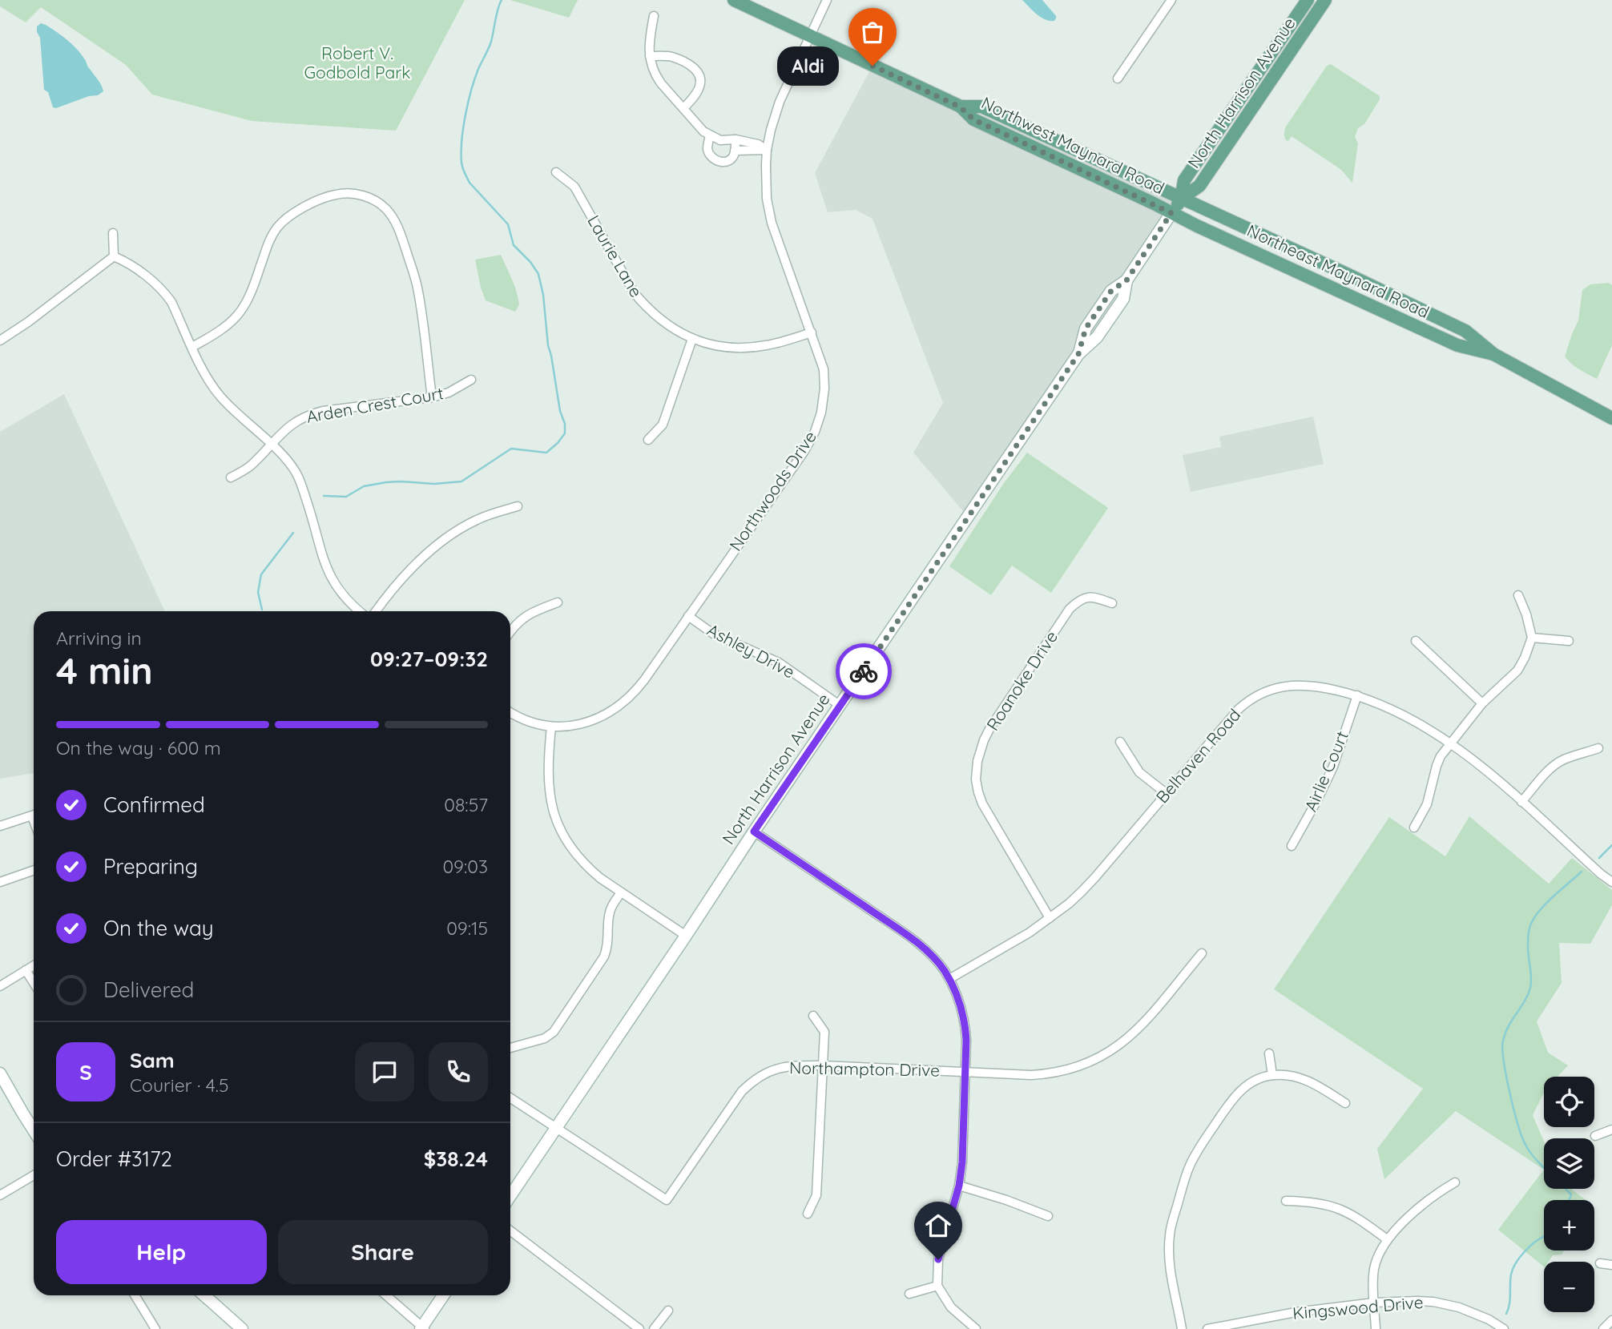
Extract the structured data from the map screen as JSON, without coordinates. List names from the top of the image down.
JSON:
{
  "streets": {
    "main road": ["North Harrison Avenue", "Northwest Maynard Road", "Northeast Maynard Road"],
    "street": [
      "Laurie Lane",
      "Arden Crest Court",
      "Northwoods Drive",
      "Ashley Drive",
      "Roanoke Drive",
      "Belhaven Road",
      "Airlie Court",
      "Northampton Drive",
      "Kingswood Drive"
    ]
  },
  "crossings": [
    ["North Harrison Avenue", "Northwest Maynard Road"],
    ["North Harrison Avenue", "Northeast Maynard Road"],
    ["North Harrison Avenue", "Ashley Drive"],
    ["North Harrison Avenue", "Northampton Drive"],
    ["Northwest Maynard Road", "Northeast Maynard Road"],
    ["Northwest Maynard Road", "Northwoods Drive"],
    ["Laurie Lane", "Northwoods Drive"],
    ["Northwoods Drive", "Ashley Drive"],
    ["Roanoke Drive", "Belhaven Road"],
    ["Belhaven Road", "Airlie Court"]
  ],
  "parks": ["Robert V. Godbold Park"],
  "places": ["Aldi"],
  "page": {
    "bubble": "Aldi",
    "heading": ["4 min", "Arriving in", "09:27–09:32"],
    "panel": [
      "Sam",
      "Courier · 4.5",
      "Order #3172",
      "$38.24"
    ],
    "bar": "On the way · 600 m",
    "list": [
      ["Confirmed", "08:57"],
      ["Preparing", "09:03"],
      ["On the way", "09:15"],
      "Delivered"
    ],
    "round": "S",
    "map_buttons": ["+", "−"],
    "buttons": ["Help", "Share"]
  }
}
